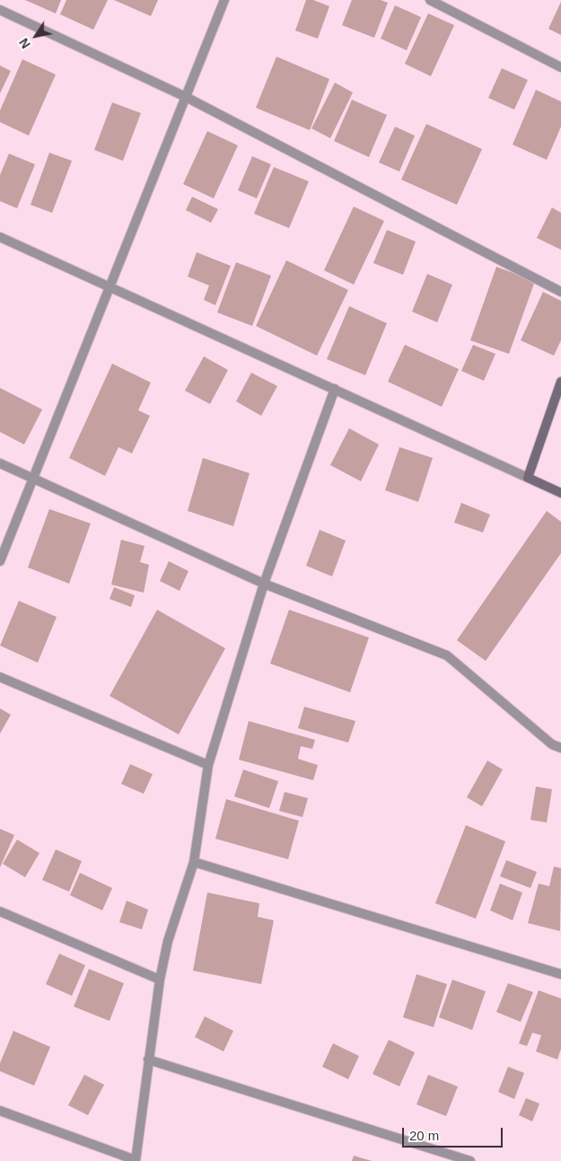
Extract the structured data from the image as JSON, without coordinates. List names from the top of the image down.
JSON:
{
  "scale_bar": "20 m",
  "north": "bottom left"
}
